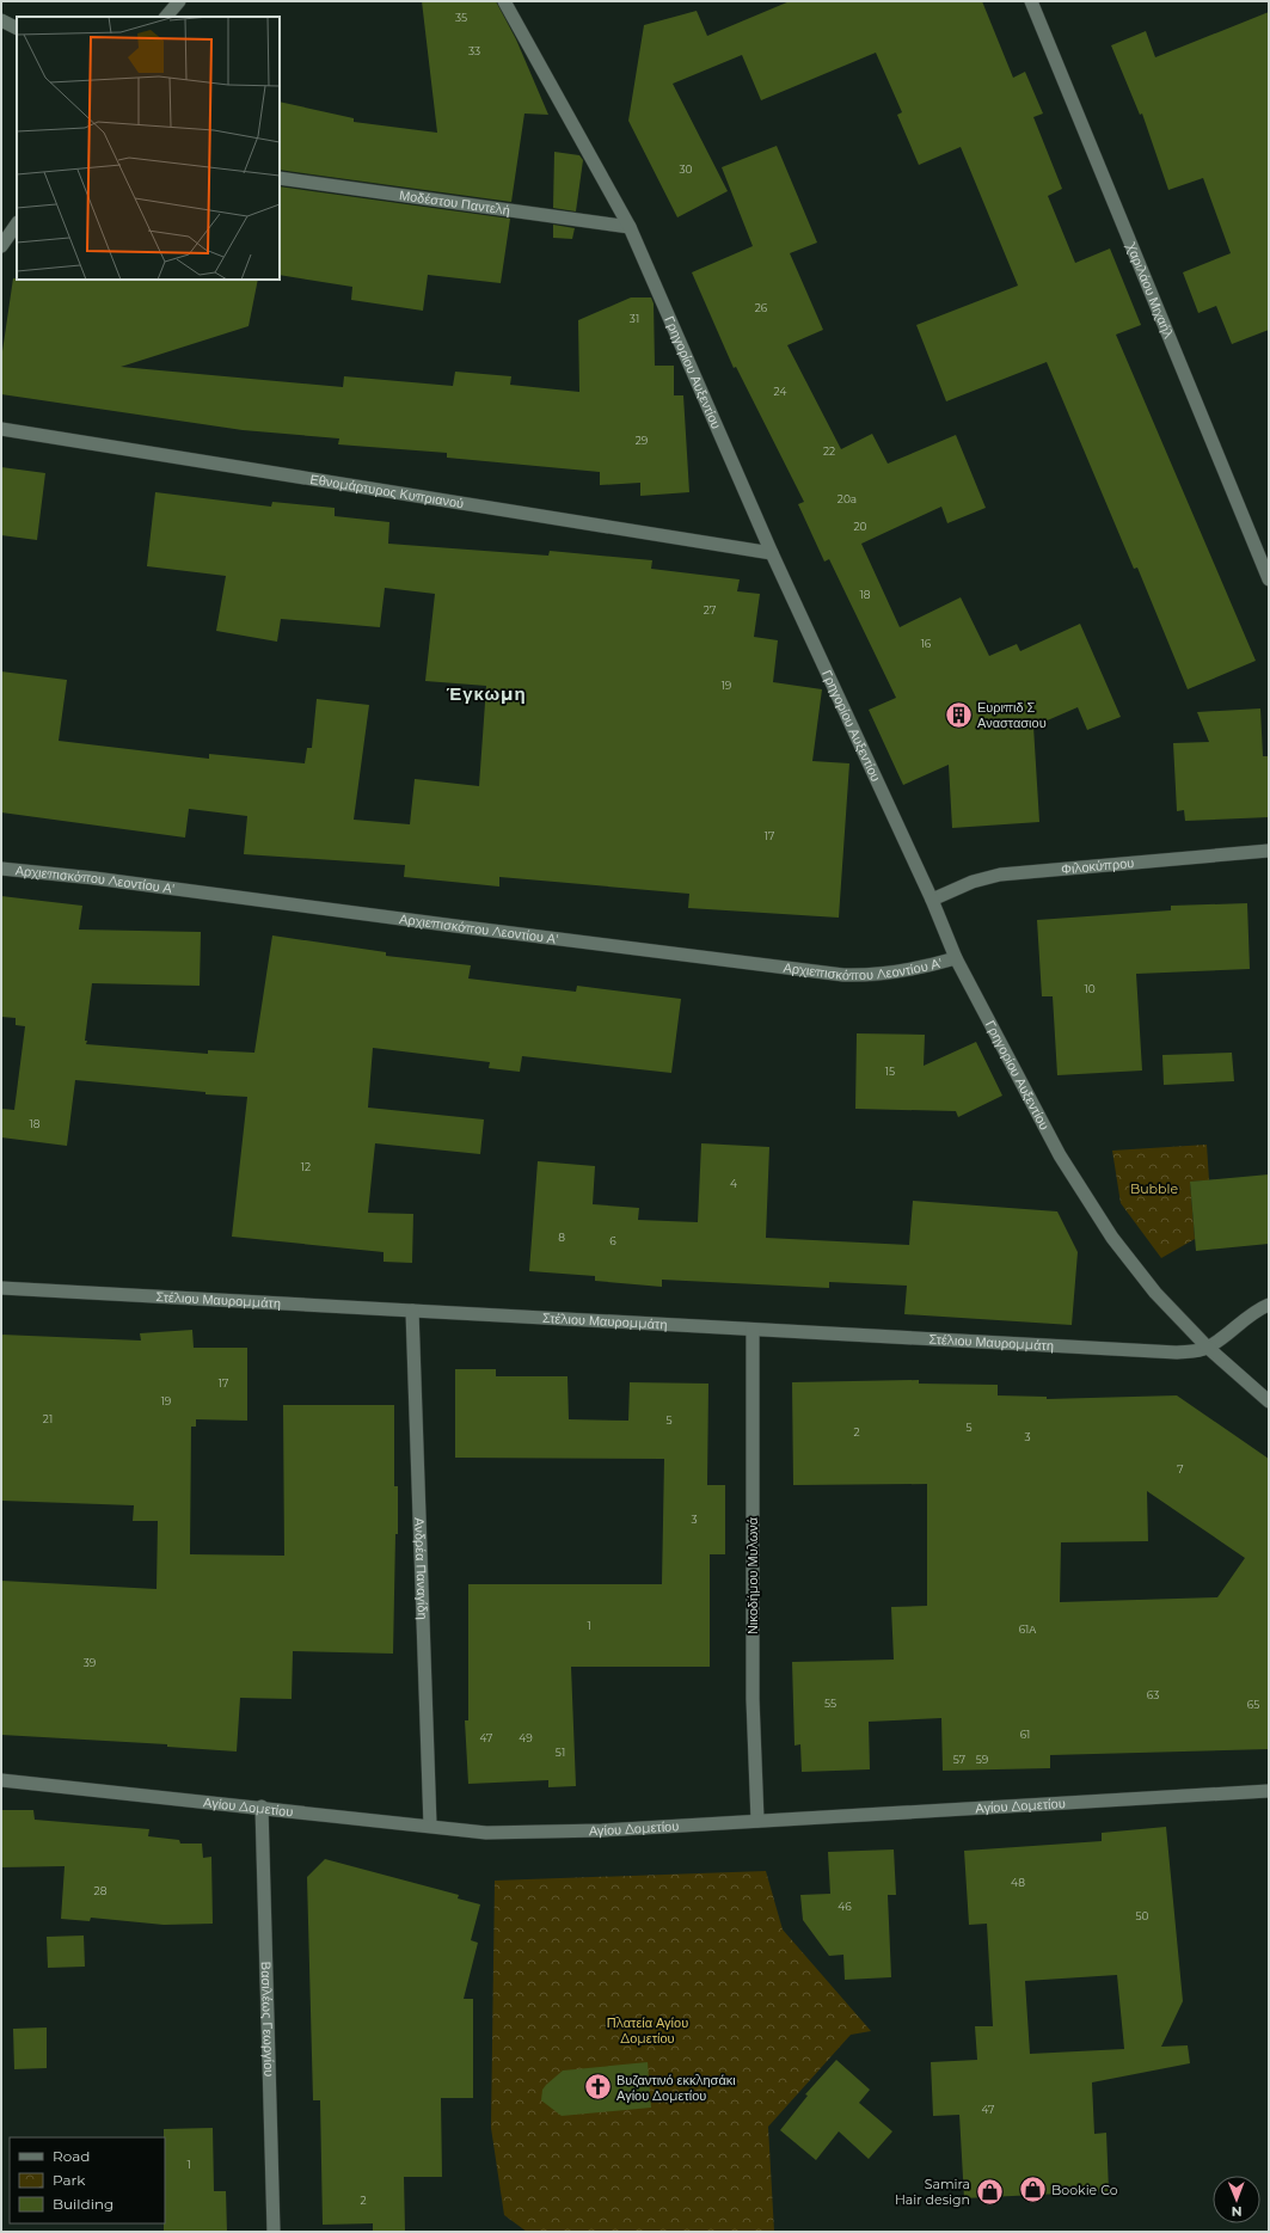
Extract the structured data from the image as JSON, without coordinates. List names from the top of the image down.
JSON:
{
  "streets": {
    "street": [
      "Μοδέστου Παντελή",
      "Χαριλάου Μιχαήλ",
      "Γρηγορίου Αυξεντίου",
      "Εθνομάρτυρος Κυπριανού",
      "Φιλοκύπρου",
      "Αρχιεπισκόπου Λεοντίου Α'",
      "Στέλιου Μαυρομμάτη",
      "Ανδρέα Παναγίδη",
      "Νικοδήμου Μυλωνά",
      "Αγίου Δομετίου",
      "Βασιλέως Γεωργίου"
    ]
  },
  "crossings": [
    ["Μοδέστου Παντελή", "Γρηγορίου Αυξεντίου"],
    ["Γρηγορίου Αυξεντίου", "Εθνομάρτυρος Κυπριανού"],
    ["Γρηγορίου Αυξεντίου", "Φιλοκύπρου"],
    ["Γρηγορίου Αυξεντίου", "Αρχιεπισκόπου Λεοντίου Α'"],
    ["Γρηγορίου Αυξεντίου", "Στέλιου Μαυρομμάτη"],
    ["Στέλιου Μαυρομμάτη", "Ανδρέα Παναγίδη"],
    ["Στέλιου Μαυρομμάτη", "Νικοδήμου Μυλωνά"],
    ["Ανδρέα Παναγίδη", "Αγίου Δομετίου"],
    ["Νικοδήμου Μυλωνά", "Αγίου Δομετίου"],
    ["Αγίου Δομετίου", "Βασιλέως Γεωργίου"]
  ],
  "districts": ["Έγκωμη"],
  "parks": ["Bubble", "Πλατεία Αγίου Δομετίου"],
  "places": {
    "building": ["Ευριπιδ Σ Αναστασιου"],
    "church": ["Βυζαντινό εκκλησάκι Αγίου Δομετίου"],
    "shop": ["Bookie Co", "Samira Hair design"]
  },
  "house_numbers": [
    "35",
    "33",
    "30",
    "26",
    "31",
    "24",
    "29",
    "22",
    "20a",
    "20",
    "18",
    "27",
    "16",
    "19",
    "17",
    "10",
    "15",
    "18",
    "12",
    "4",
    "8",
    "6",
    "17",
    "19",
    "21",
    "5",
    "5",
    "2",
    "3",
    "7",
    "3",
    "1",
    "61Α",
    "39",
    "63",
    "55",
    "65",
    "61",
    "47",
    "49",
    "51",
    "57",
    "59",
    "48",
    "28",
    "46",
    "50",
    "47",
    "1",
    "2"
  ],
  "legend": ["Road", "Park", "Building"],
  "north": "bottom"
}
